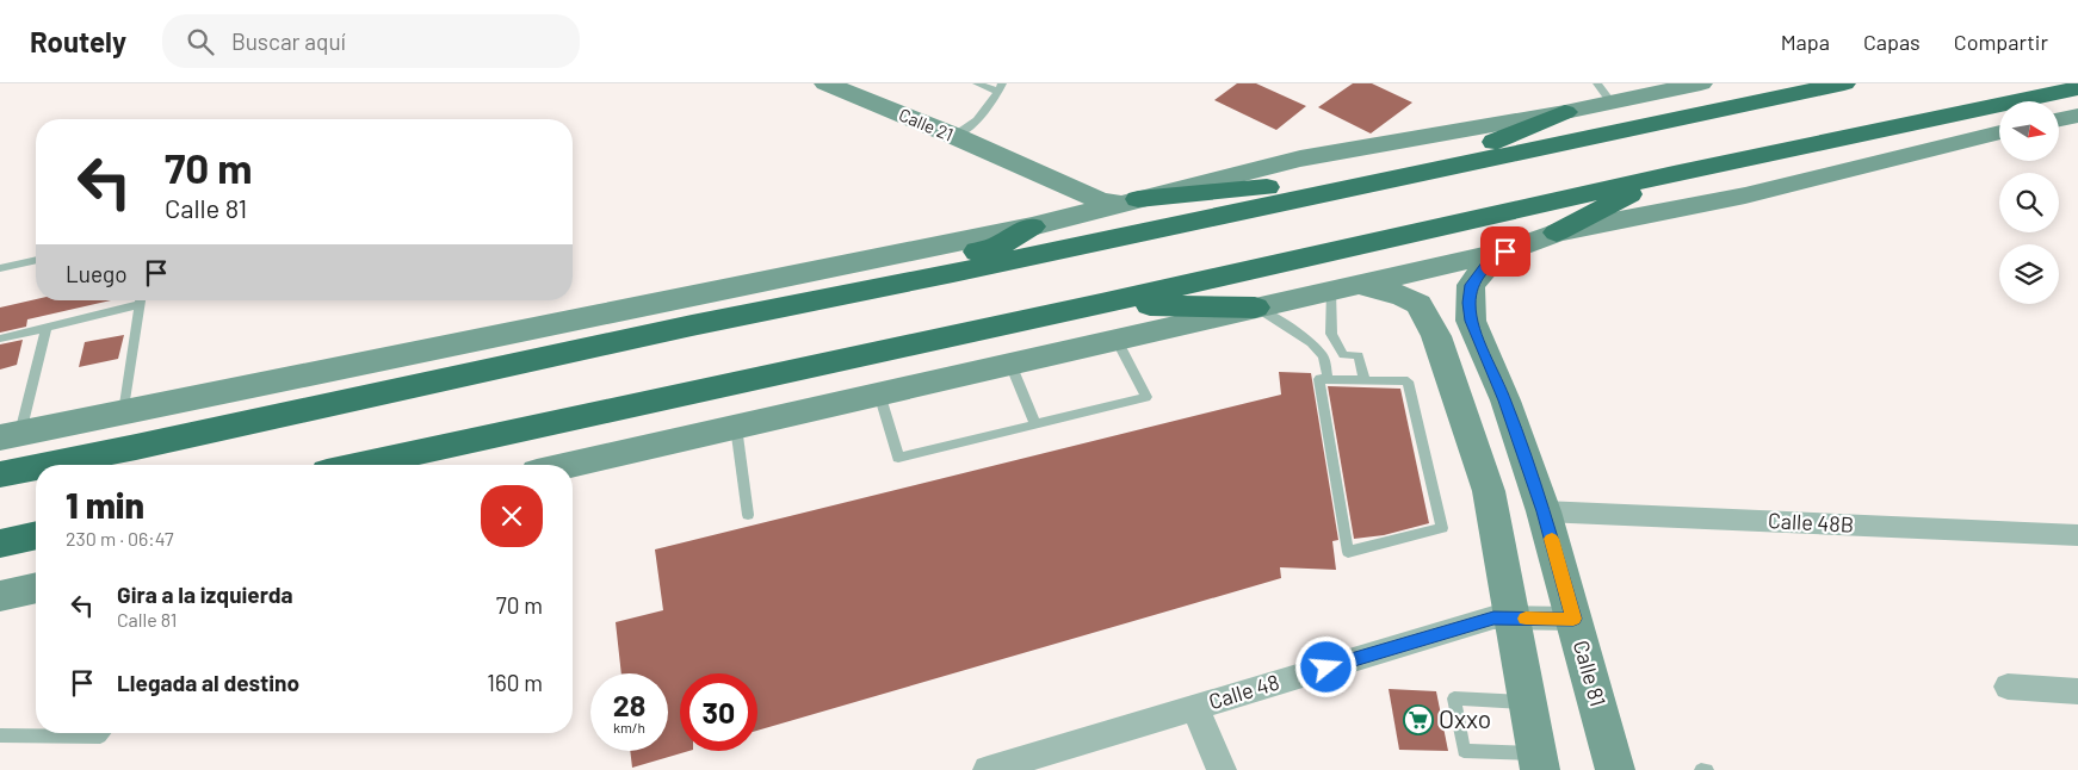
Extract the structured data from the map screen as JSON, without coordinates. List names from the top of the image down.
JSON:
{
  "streets": {
    "main road": ["Calle 21", "Calle 81"],
    "street": ["Calle 48B", "Calle 48"]
  },
  "crossings": [
    ["Calle 48B", "Calle 81"],
    ["Calle 81", "Calle 48"]
  ],
  "places": {
    "supermarket": ["Oxxo"]
  },
  "north": "right",
  "page": {
    "header": "Routely",
    "search": "Buscar aquí",
    "nav": ["Mapa", "Capas", "Compartir"],
    "turn": ["70 m", "Calle 81"],
    "then": "Luego",
    "heading": ["1 min", "230 m · 06:47"],
    "list": [
      {
        "name": "Gira a la izquierda",
        "note": "Calle 81",
        "value": "70 m"
      },
      {
        "name": "Llegada al destino",
        "value": "160 m"
      }
    ],
    "speed": "28 km/h",
    "limit": "30"
  }
}
